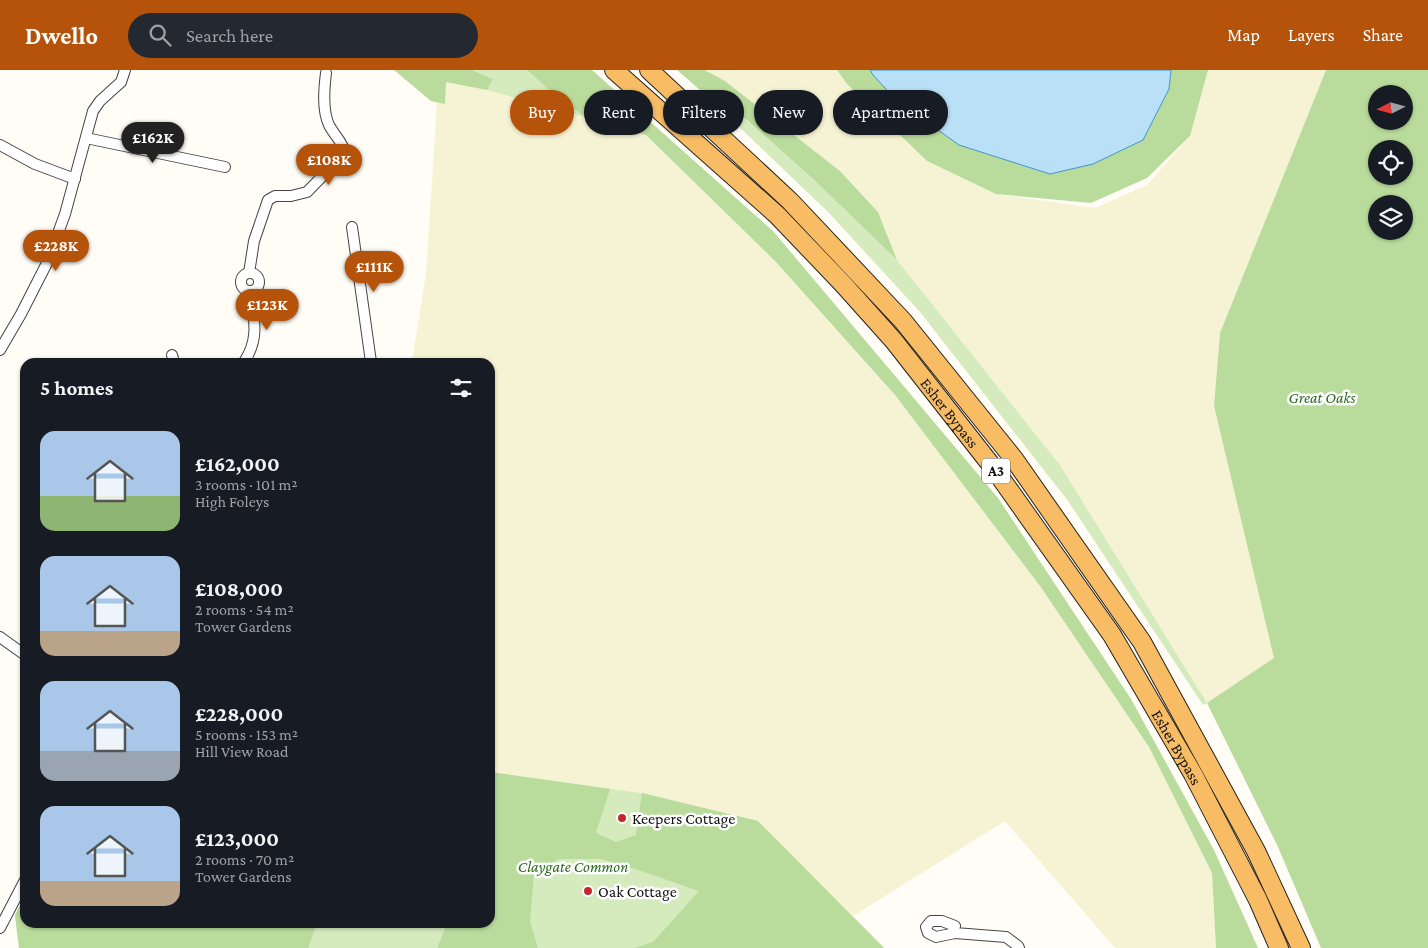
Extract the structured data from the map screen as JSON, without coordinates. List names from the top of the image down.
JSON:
{
  "streets": {
    "highway": ["Esher Bypass", "A3"]
  },
  "parks": ["Great Oaks", "Claygate Common"],
  "places": ["Keepers Cottage", "Oak Cottage"],
  "north": "left",
  "page": {
    "header": "Dwello",
    "search": "Search here",
    "nav": ["Map", "Layers", "Share"],
    "chip": [
      "Buy",
      "Rent",
      "Filters",
      "New",
      "Apartment"
    ],
    "price": [
      "£162K",
      "£108K",
      "£228K",
      "£111K",
      "£123K"
    ],
    "heading": "5 homes",
    "list": [
      {
        "name": "£162,000",
        "note": "3 rooms · 101 m² · High Foleys"
      },
      {
        "name": "£108,000",
        "note": "2 rooms · 54 m² · Tower Gardens"
      },
      {
        "name": "£228,000",
        "note": "5 rooms · 153 m² · Hill View Road"
      },
      {
        "name": "£123,000",
        "note": "2 rooms · 70 m² · Tower Gardens"
      }
    ]
  }
}
